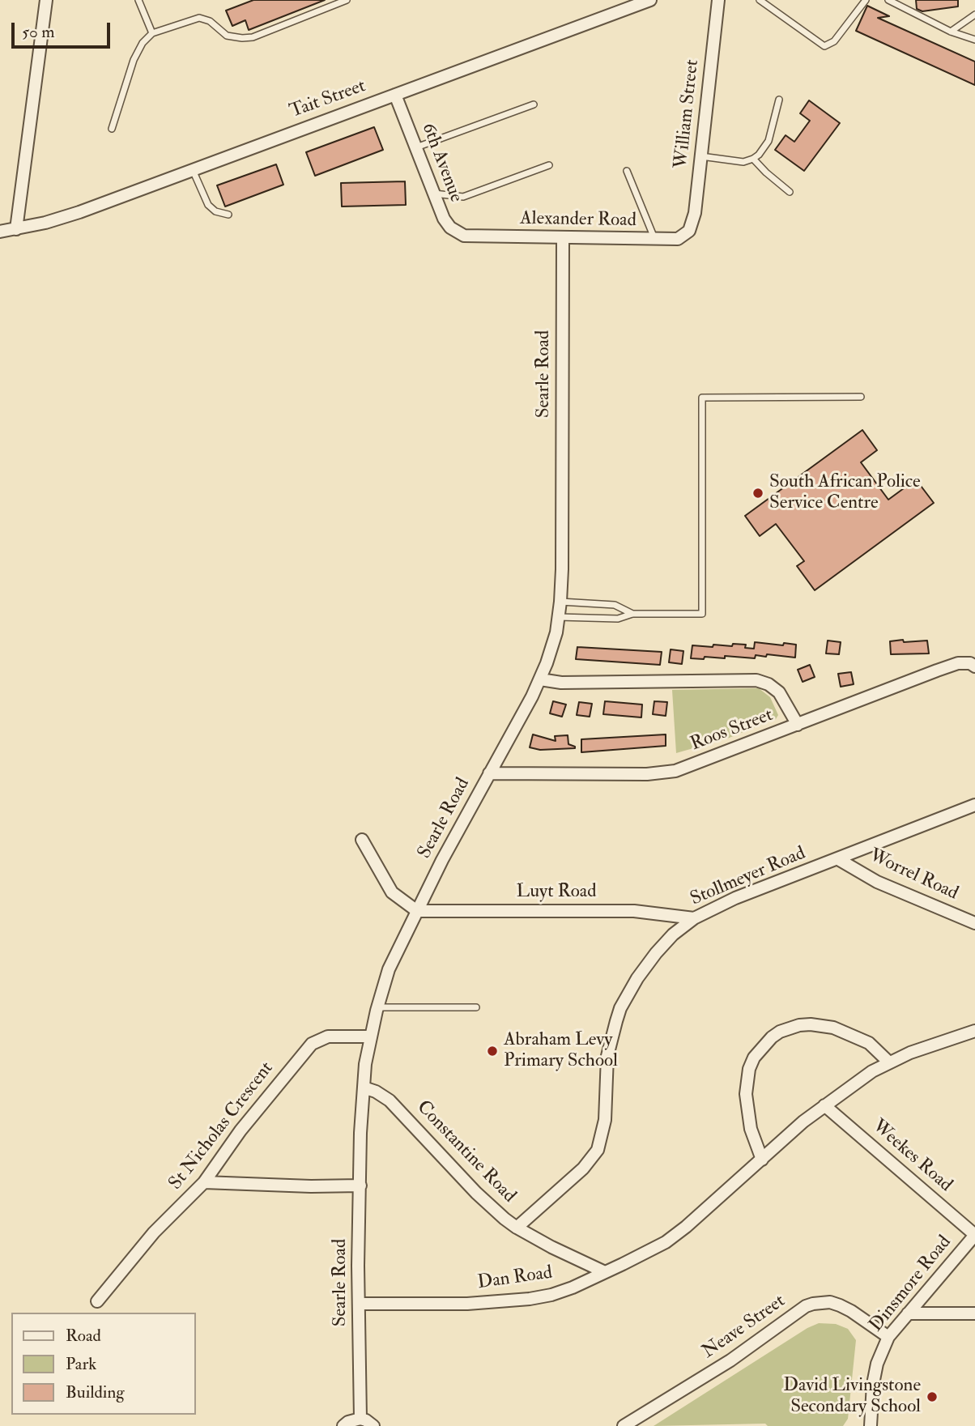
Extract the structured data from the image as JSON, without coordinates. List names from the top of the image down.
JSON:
{
  "streets": {
    "street": [
      "Tait Street",
      "William Street",
      "6th Avenue",
      "Alexander Road",
      "Searle Road",
      "Roos Street",
      "Worrel Road",
      "Stollmeyer Road",
      "Luyt Road",
      "St Nicholas Crescent",
      "Constantine Road",
      "Weekes Road",
      "Dan Road",
      "Dinsmore Road",
      "Neave Street"
    ]
  },
  "crossings": [
    ["Tait Street", "6th Avenue"],
    ["William Street", "Alexander Road"],
    ["6th Avenue", "Alexander Road"],
    ["Alexander Road", "Searle Road"],
    ["Searle Road", "Roos Street"],
    ["Searle Road", "Luyt Road"],
    ["Searle Road", "St Nicholas Crescent"],
    ["Searle Road", "Constantine Road"],
    ["Searle Road", "Dan Road"],
    ["Worrel Road", "Stollmeyer Road"],
    ["Stollmeyer Road", "Luyt Road"],
    ["Stollmeyer Road", "Constantine Road"],
    ["Constantine Road", "Dan Road"],
    ["Weekes Road", "Dinsmore Road"],
    ["Dinsmore Road", "Neave Street"]
  ],
  "places": ["South African Police Service Centre", "Abraham Levy Primary School", "David Livingstone Secondary School"],
  "legend": ["Road", "Park", "Building"],
  "scale_bar": "50 m"
}
